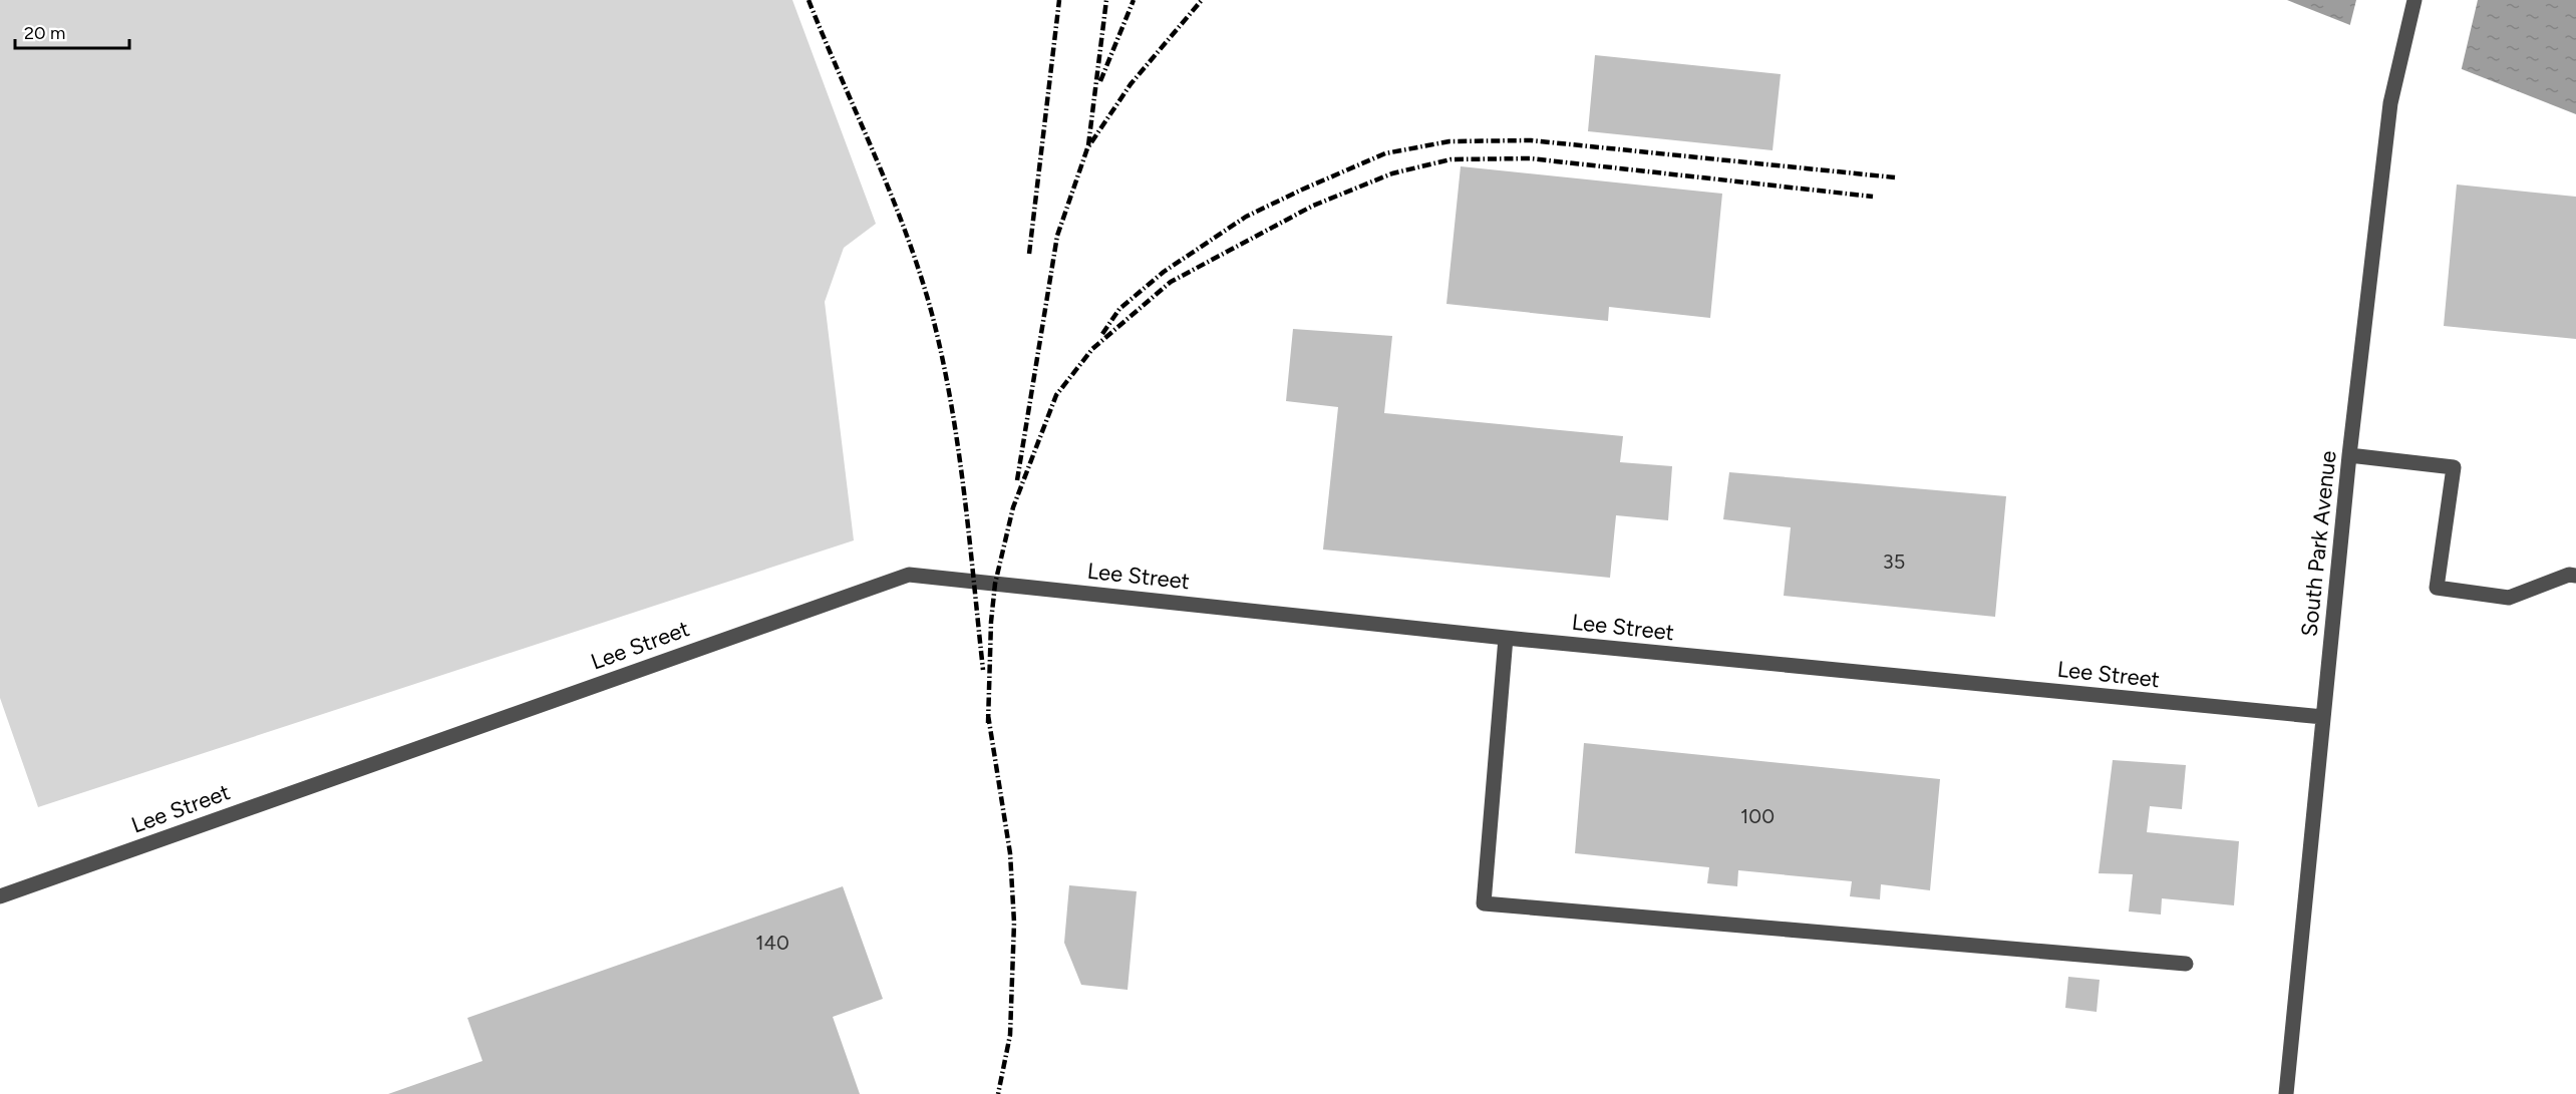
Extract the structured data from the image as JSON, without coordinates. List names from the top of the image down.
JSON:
{
  "streets": {
    "street": ["South Park Avenue", "Lee Street"]
  },
  "crossings": [
    ["South Park Avenue", "Lee Street"]
  ],
  "house_numbers": ["35", "100", "140"],
  "scale_bar": "20 m"
}
